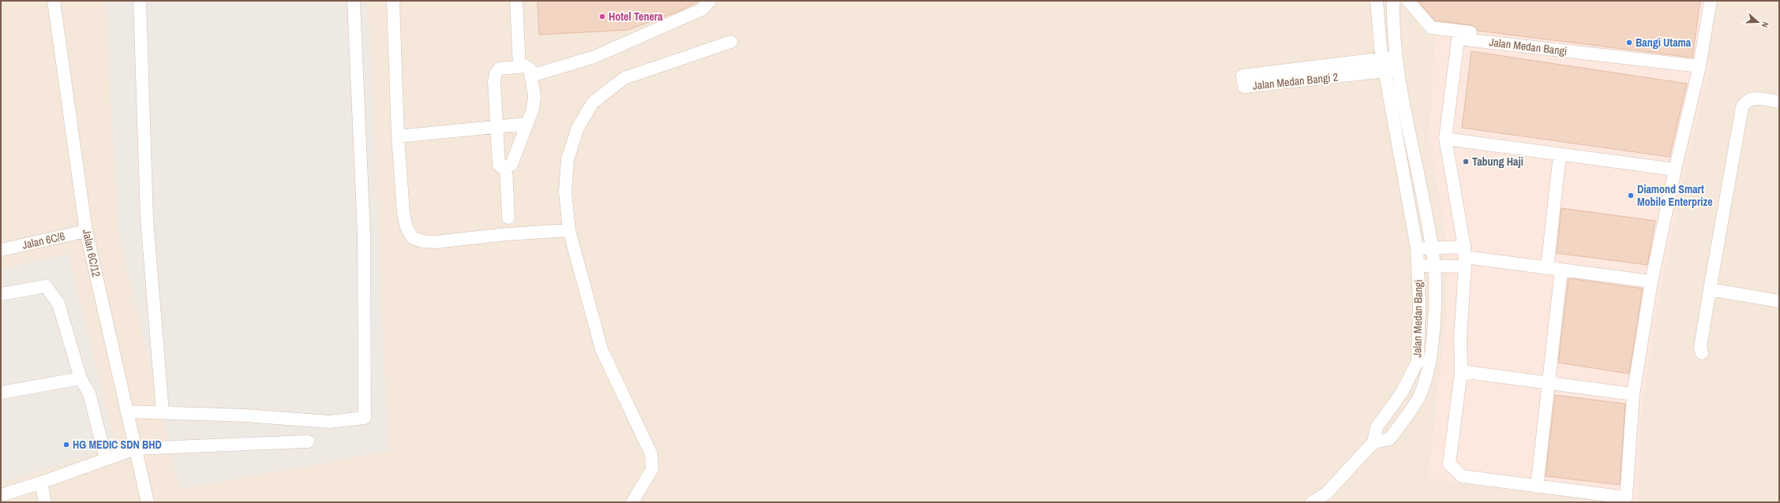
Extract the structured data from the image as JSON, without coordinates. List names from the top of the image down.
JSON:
{
  "streets": {
    "street": [
      "Jalan Medan Bangi",
      "Jalan Medan Bangi 2",
      "Jalan 6C/6",
      "Jalan 6C/12"
    ]
  },
  "crossings": [
    ["Jalan Medan Bangi", "Jalan Medan Bangi 2"],
    ["Jalan 6C/6", "Jalan 6C/12"]
  ],
  "places": [
    "Hotel Tenera",
    "Bangi Utama",
    "Tabung Haji",
    "Diamond Smart Mobile Enterprize",
    "HG MEDIC SDN BHD"
  ],
  "north": "right"
}
